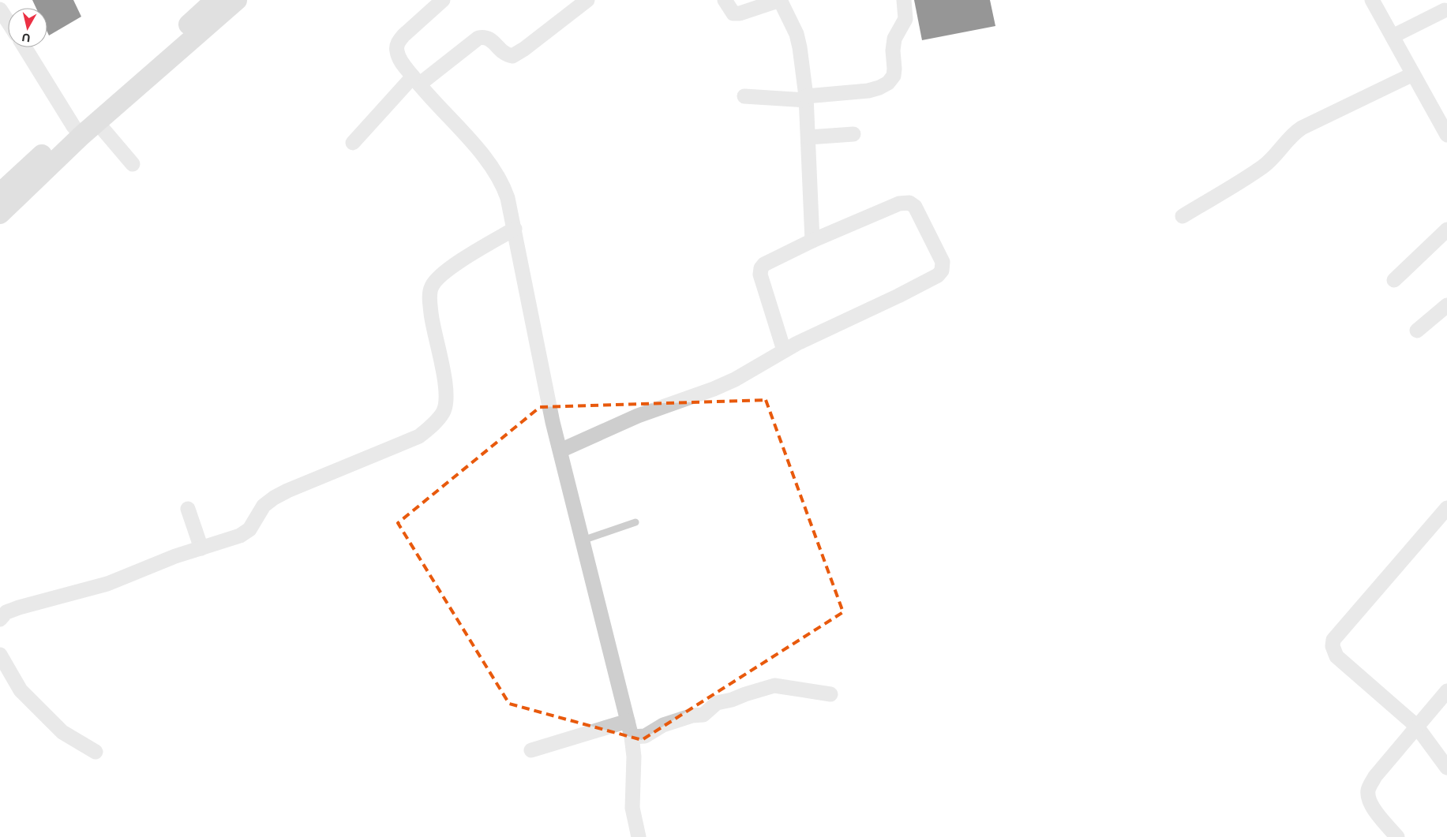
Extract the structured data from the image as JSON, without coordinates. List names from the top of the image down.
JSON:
{
  "north": "bottom"
}
